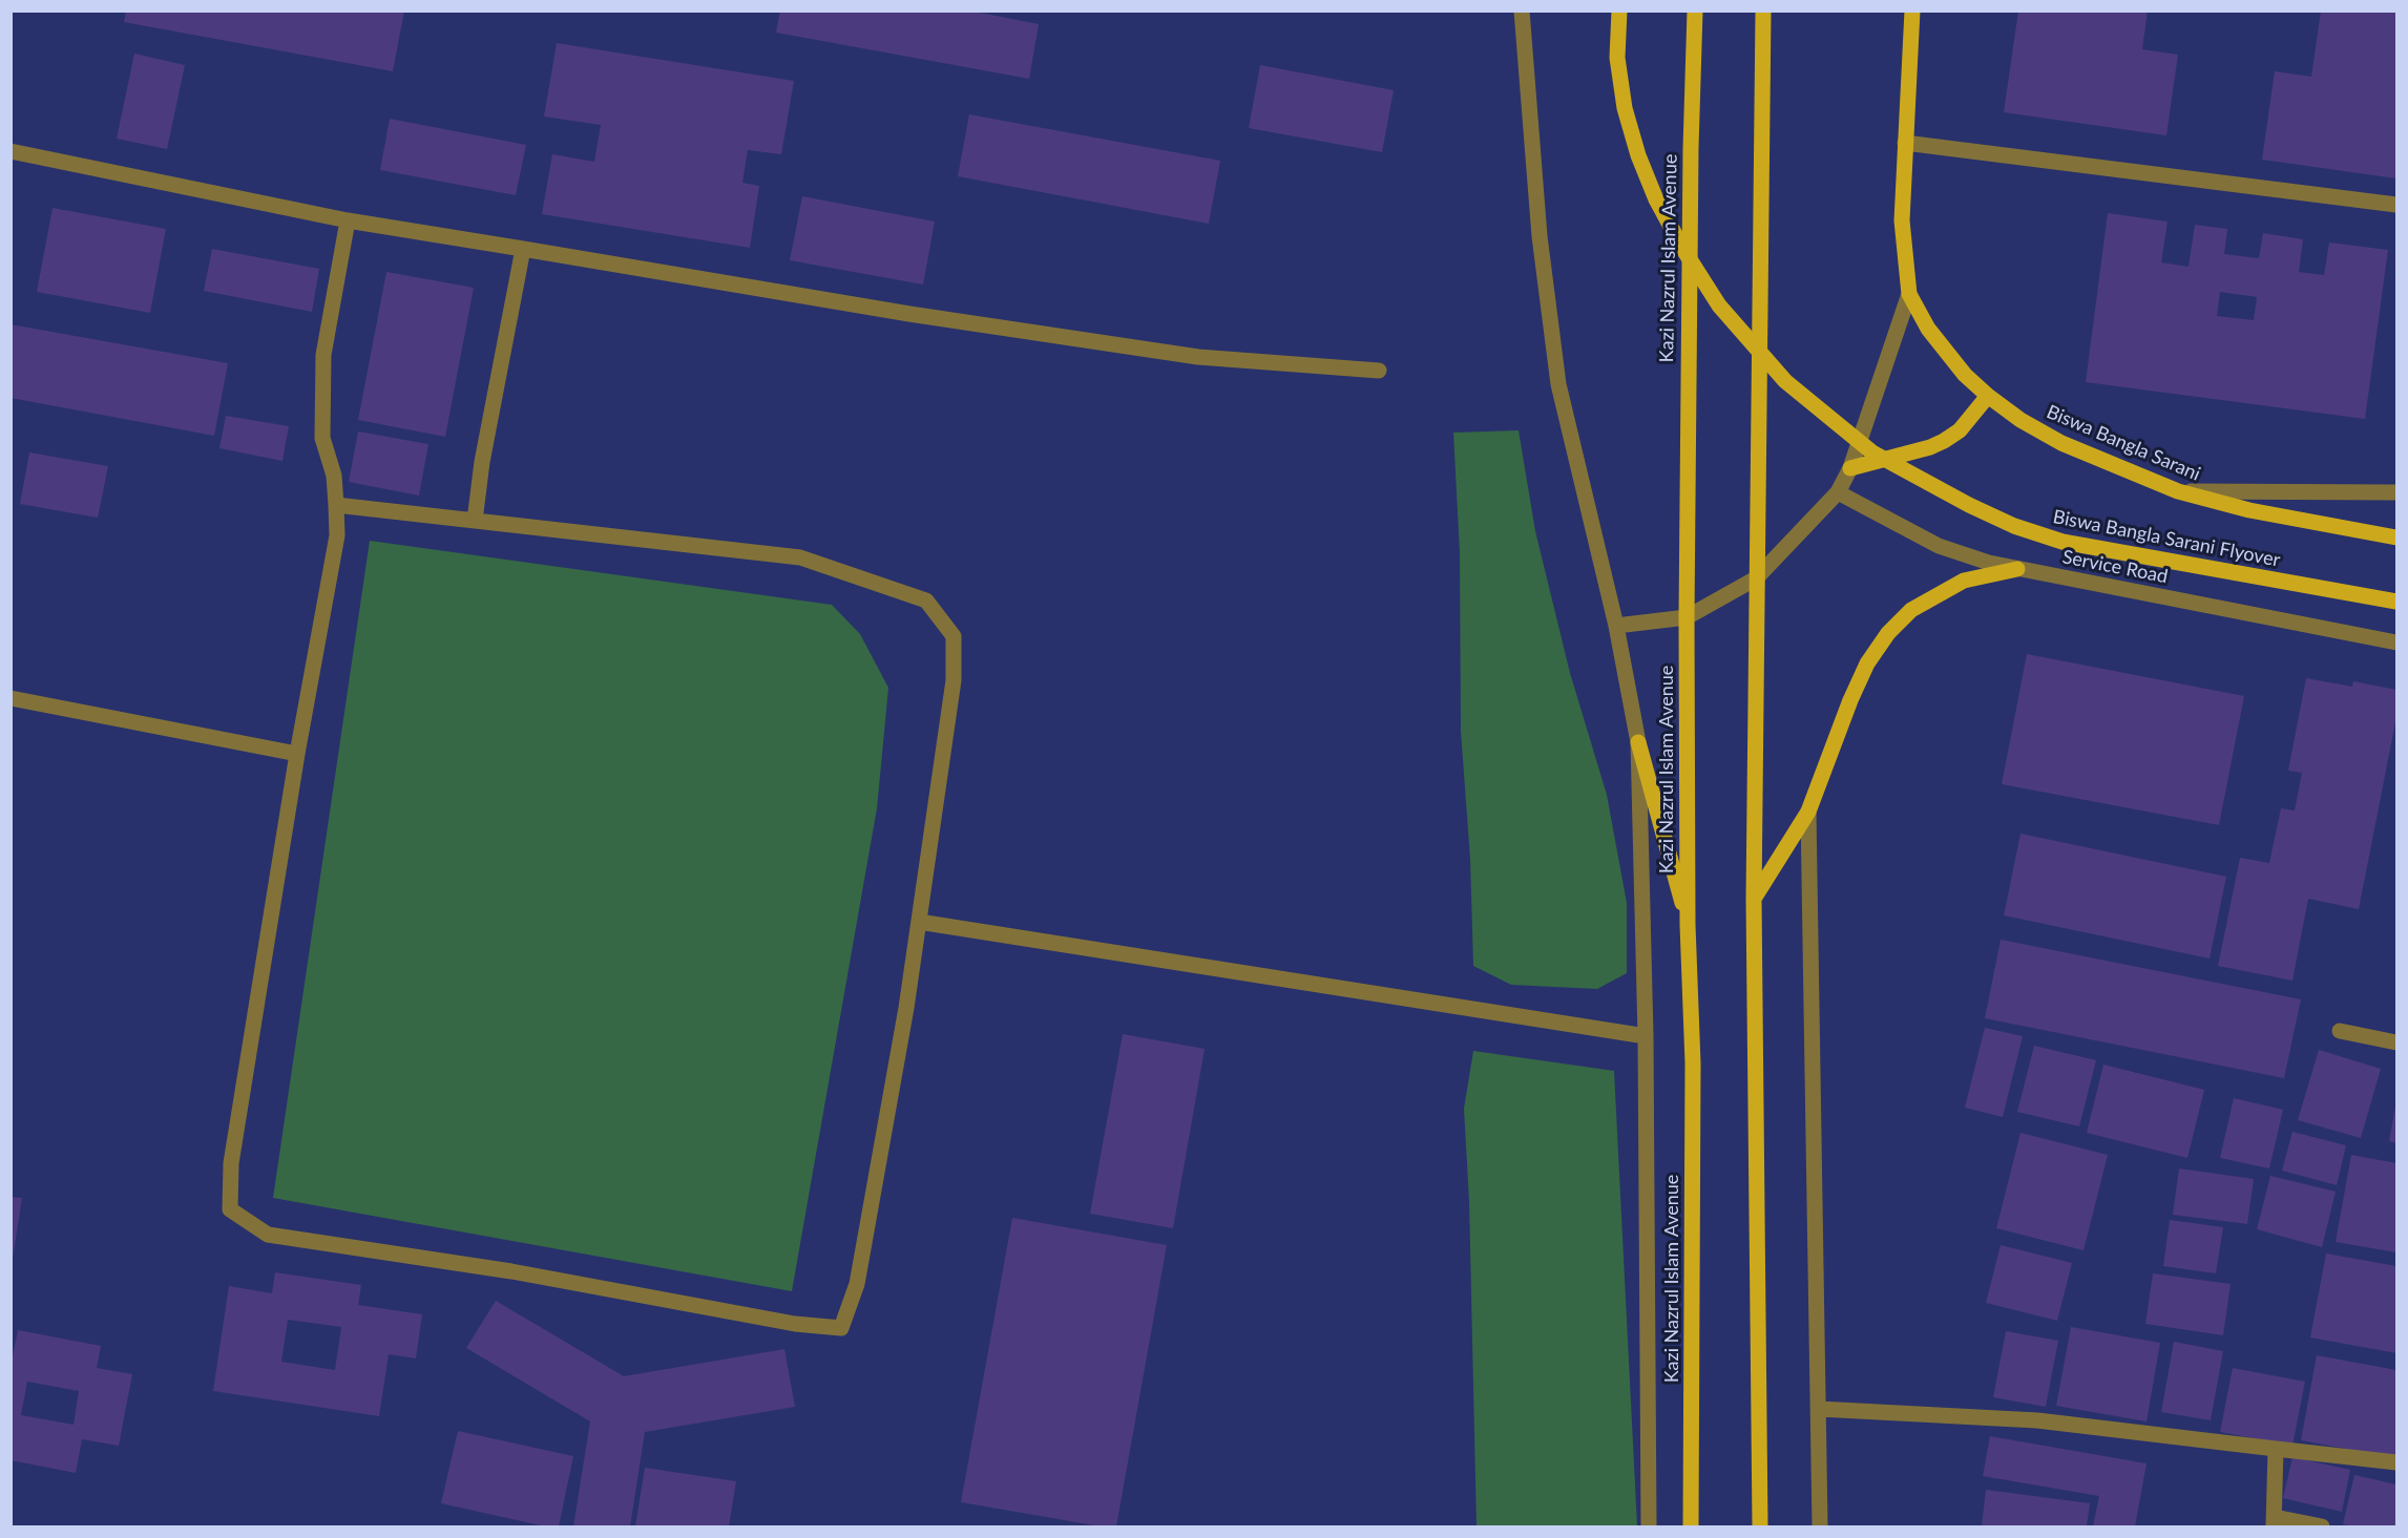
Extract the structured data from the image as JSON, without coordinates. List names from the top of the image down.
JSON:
{
  "streets": {
    "main road": ["Kazi Nazrul Islam Avenue", "Biswa Bangla Sarani", "Biswa Bangla Sarani Flyover"],
    "street": ["Service Road"]
  }
}
